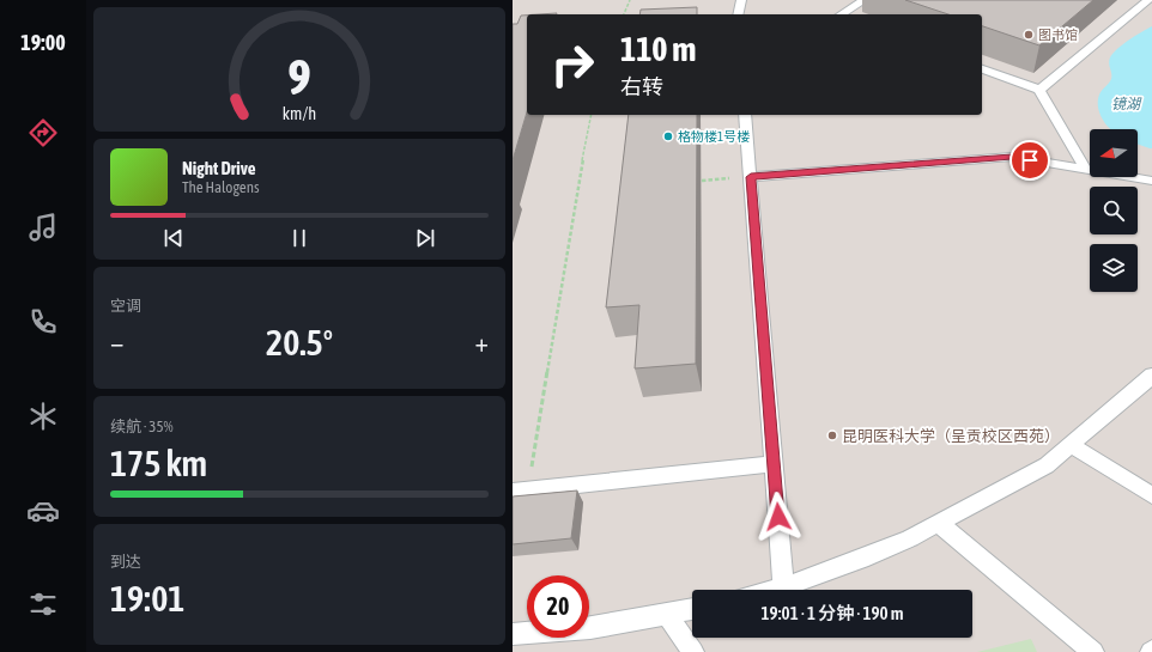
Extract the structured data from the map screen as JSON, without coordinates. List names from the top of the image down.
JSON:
{
  "water": ["镜湖"],
  "places": ["图书馆", "格物楼1号楼", "昆明医科大学（呈贡校区西苑）"],
  "north": "left",
  "page": {
    "tabs": "19:00",
    "turn": ["110 m", "右转"],
    "song": ["Night Drive", "The Halogens"],
    "tile": [
      "空调",
      ["续航 · 35%", "175 km"],
      ["到达", "19:01"]
    ],
    "heat": ["−", "20.5°", "+"],
    "limit": "20",
    "trip": "19:01 · 1 分钟 · 190 m",
    "gauge": ["9", "km/h"]
  }
}
